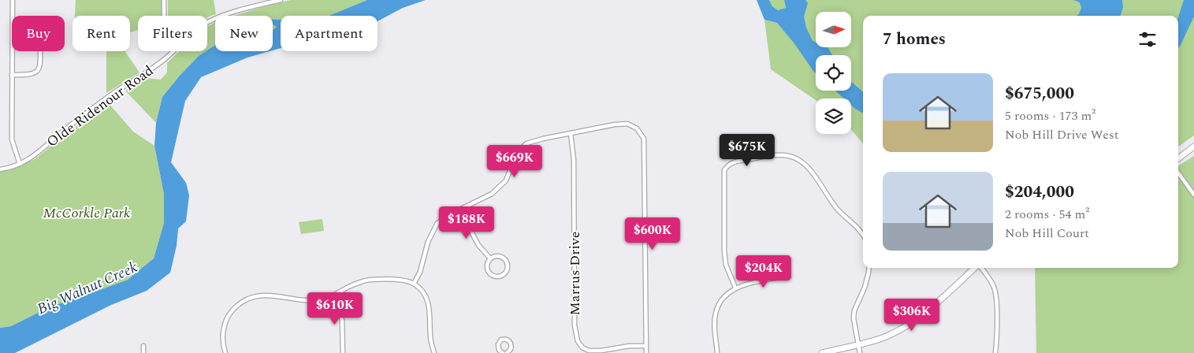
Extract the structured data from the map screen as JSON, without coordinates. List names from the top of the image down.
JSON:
{
  "streets": {
    "street": ["Olde Ridenour Road", "Marrus Drive"]
  },
  "water": ["Big Walnut Creek"],
  "parks": ["McCorkle Park"],
  "north": "right",
  "page": {
    "chip": [
      "Buy",
      "Rent",
      "Filters",
      "New",
      "Apartment"
    ],
    "heading": "7 homes",
    "list": [
      {
        "name": "$675,000",
        "note": "5 rooms · 173 m² · Nob Hill Drive West"
      },
      {
        "name": "$204,000",
        "note": "2 rooms · 54 m² · Nob Hill Court"
      }
    ],
    "price": [
      "$675K",
      "$669K",
      "$188K",
      "$600K",
      "$204K",
      "$610K",
      "$306K"
    ]
  }
}
